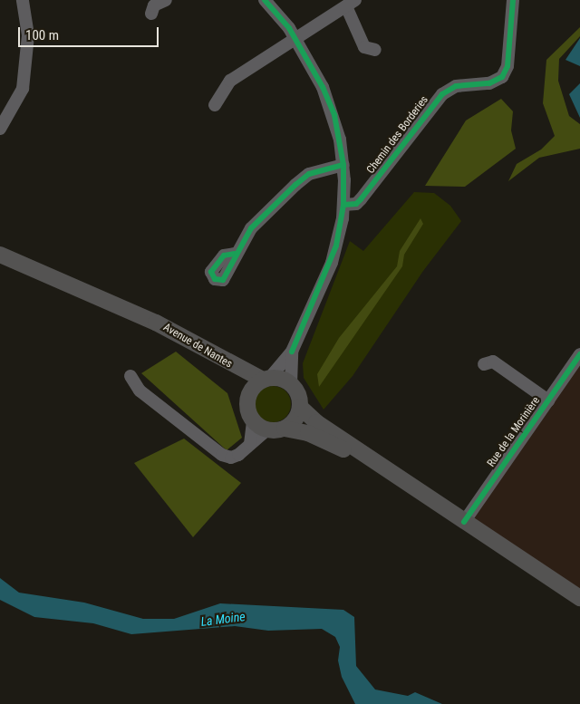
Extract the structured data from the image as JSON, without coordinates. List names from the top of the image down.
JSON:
{
  "streets": {
    "main road": ["Avenue de Nantes"],
    "street": ["Chemin des Borderies", "Rue de la Morinière"]
  },
  "water": ["La Moine"],
  "scale_bar": "100 m"
}
